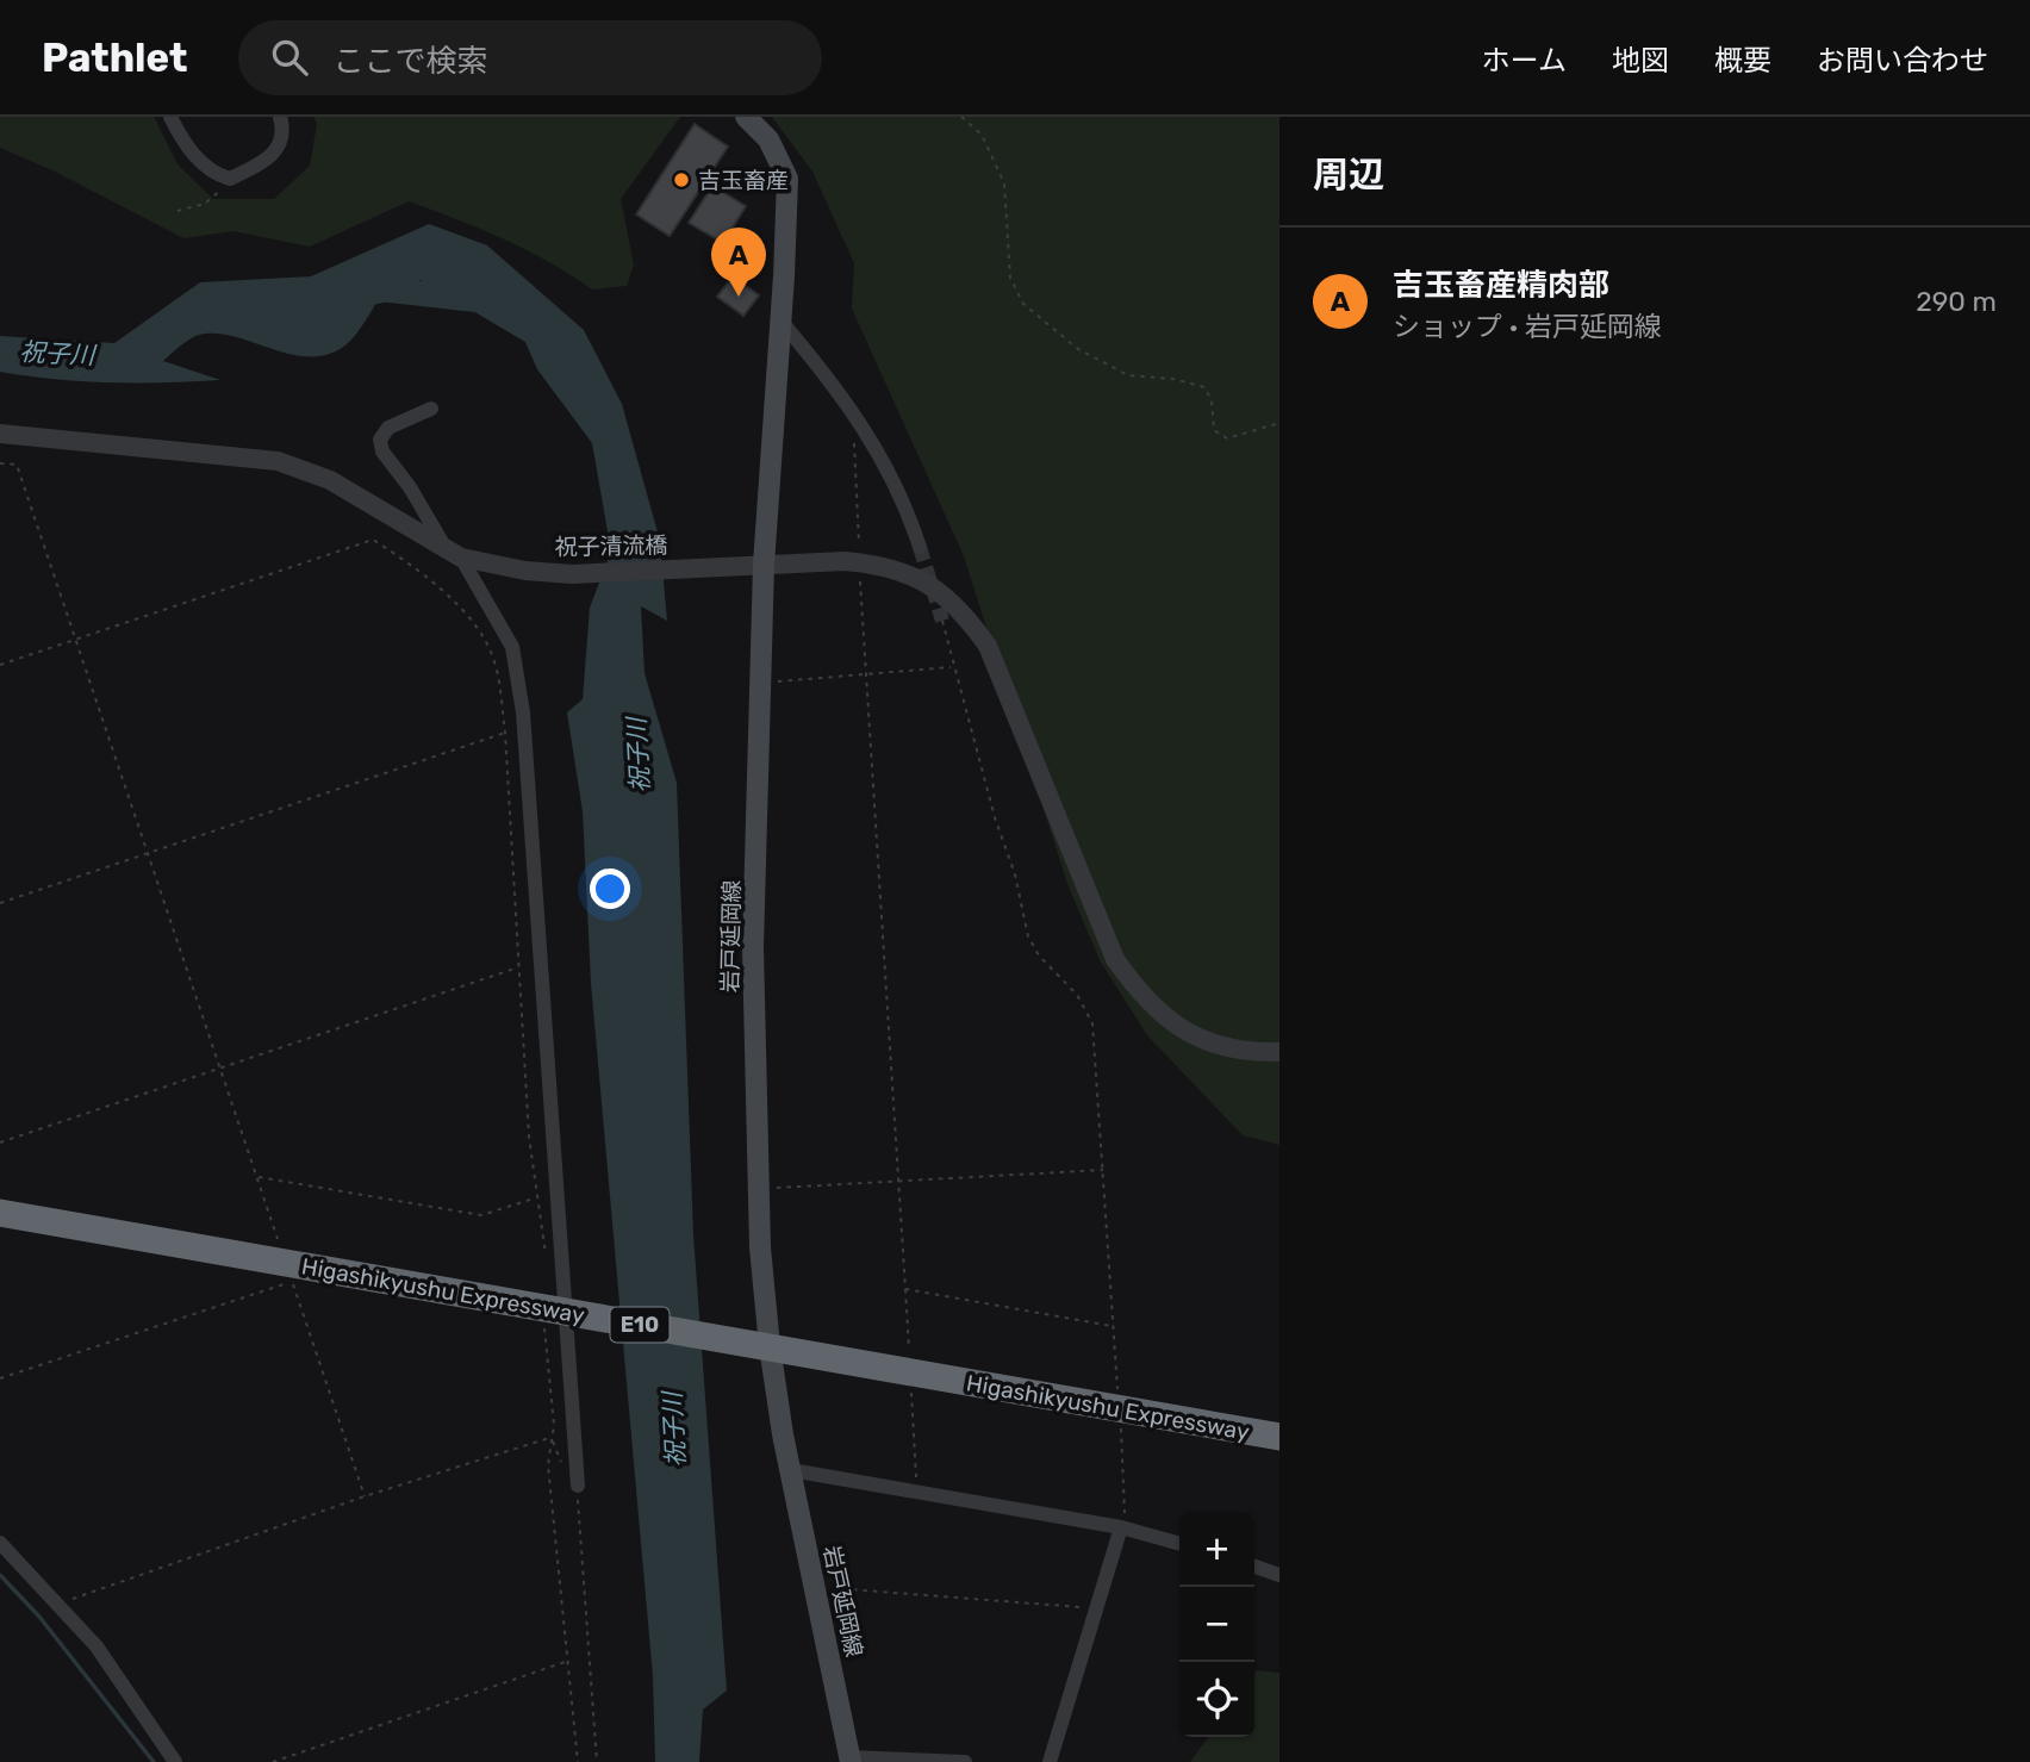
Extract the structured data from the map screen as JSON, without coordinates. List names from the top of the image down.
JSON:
{
  "streets": {
    "highway": ["Higashikyushu Expressway", "E10"],
    "main road": ["岩戸延岡線"],
    "street": ["祝子清流橋"]
  },
  "crossings": [
    ["祝子清流橋", "岩戸延岡線"]
  ],
  "water": ["祝子川"],
  "places": ["吉玉畜産"],
  "page": {
    "header": "Pathlet",
    "search": "ここで検索",
    "nav": [
      "ホーム",
      "地図",
      "概要",
      "お問い合わせ"
    ],
    "heading": "周辺",
    "list": [
      {
        "mark": "A",
        "name": "吉玉畜産精肉部",
        "note": "ショップ · 岩戸延岡線",
        "value": "290 m"
      }
    ],
    "pins": "A",
    "map_buttons": ["+", "−"]
  }
}
